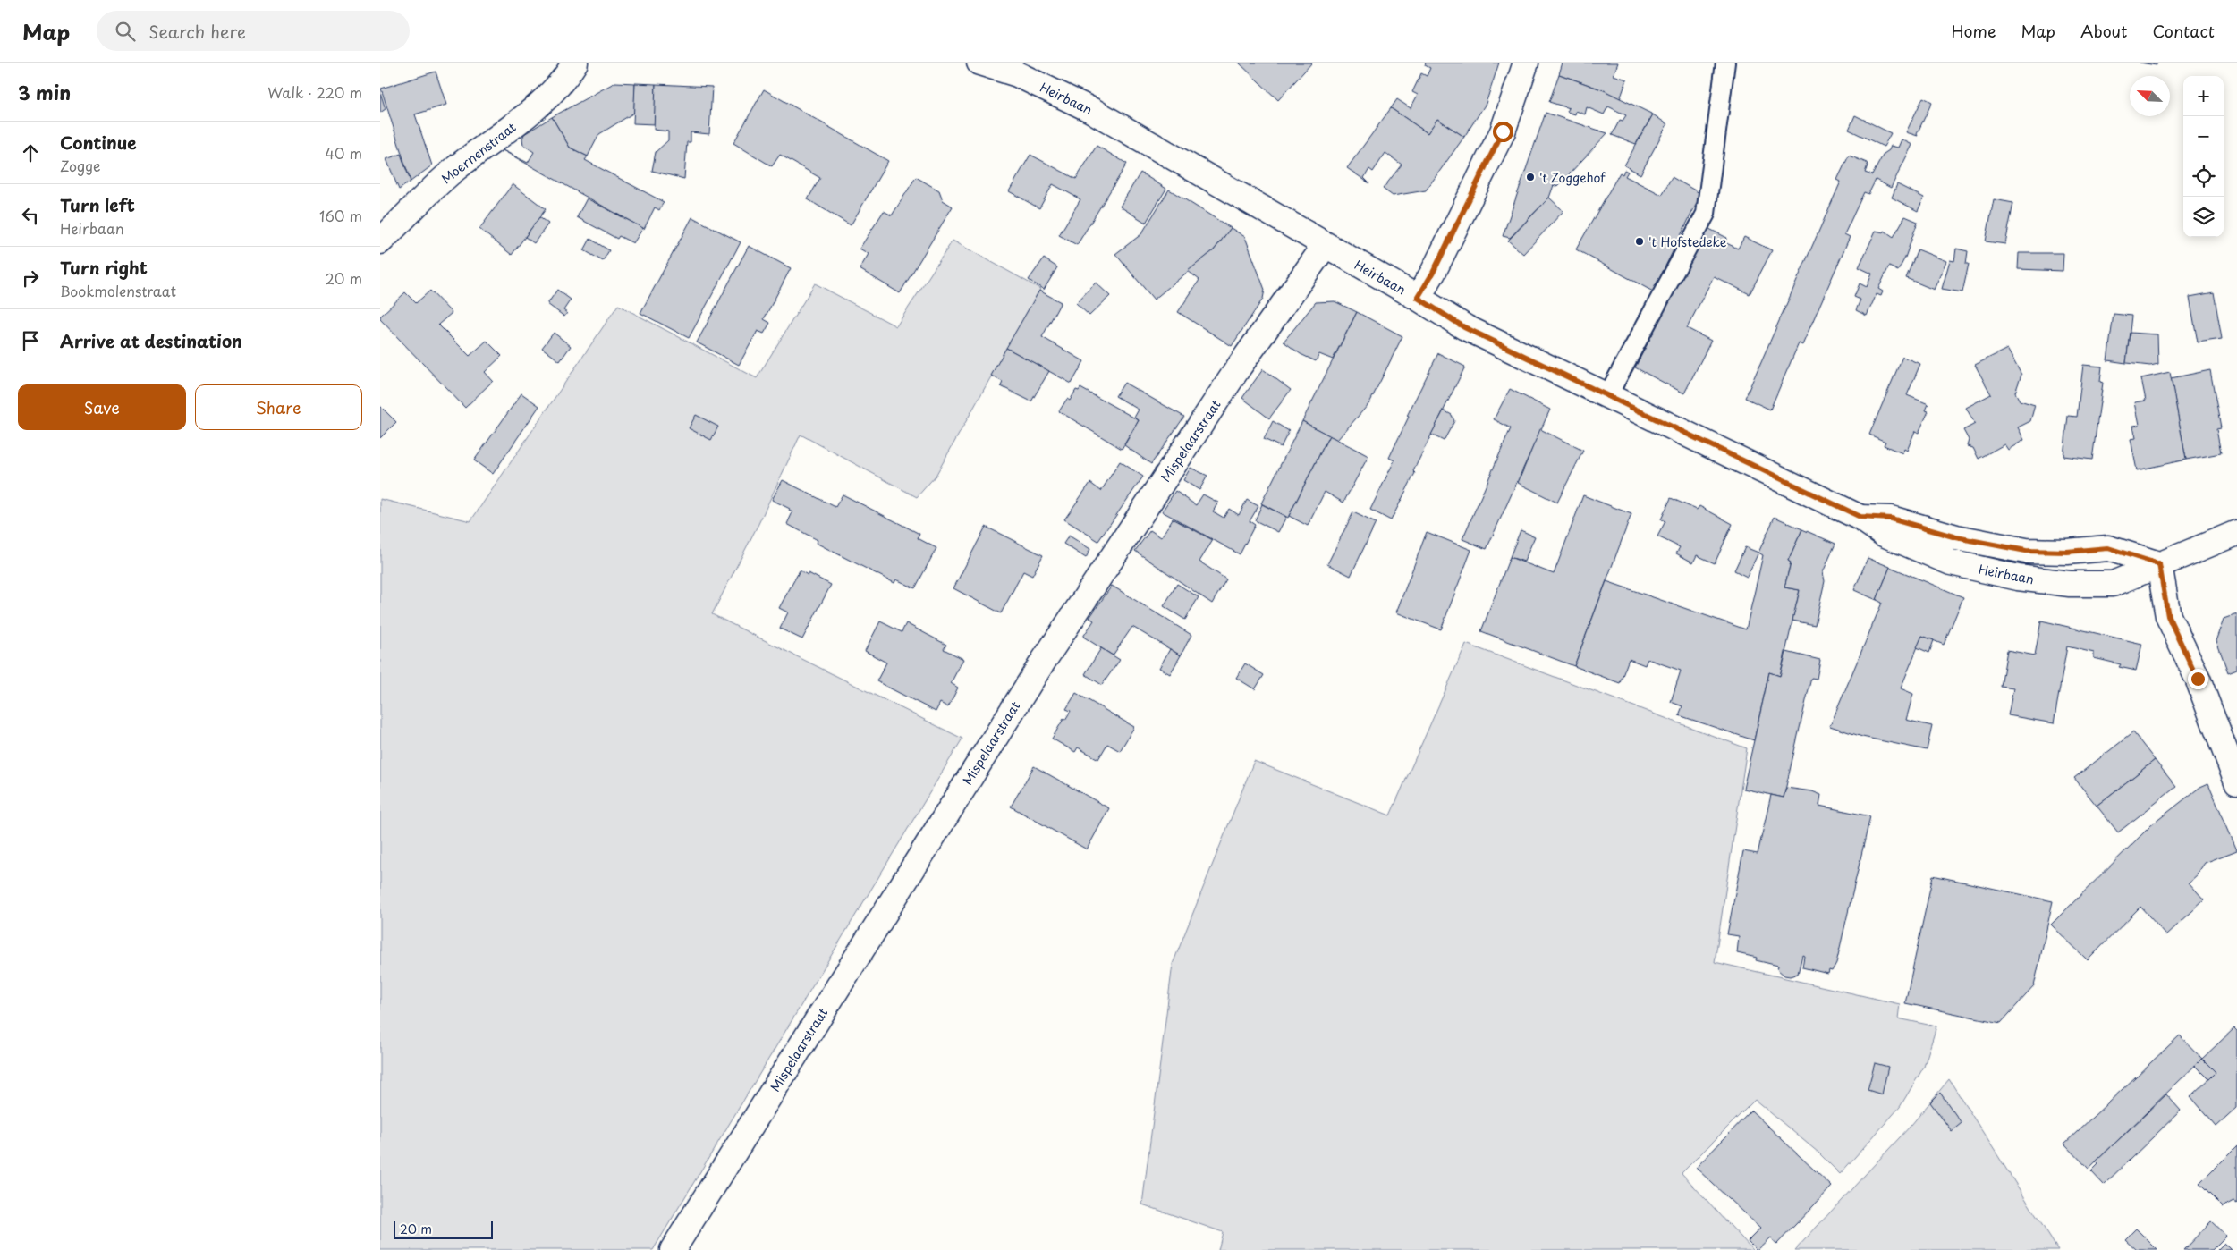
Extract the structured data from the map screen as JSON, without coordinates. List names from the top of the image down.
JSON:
{
  "streets": {
    "street": ["Heirbaan", "Moernenstraat", "Mispelaarstraat"]
  },
  "crossings": [
    ["Heirbaan", "Mispelaarstraat"]
  ],
  "places": ["'t Zoggehof", "'t Hofstedeke"],
  "scale_bar": "20 m",
  "north": "top left",
  "page": {
    "header": "Map",
    "search": "Search here",
    "nav": [
      "Home",
      "Map",
      "About",
      "Contact"
    ],
    "heading": ["3 min", "Walk · 220 m"],
    "map_buttons": ["+", "−"],
    "list": [
      ["Continue", "Zogge", "40 m"],
      ["Turn left", "Heirbaan", "160 m"],
      ["Turn right", "Bookmolenstraat", "20 m"],
      "Arrive at destination"
    ],
    "buttons": ["Save", "Share"],
    "scale": "20 m"
  }
}
